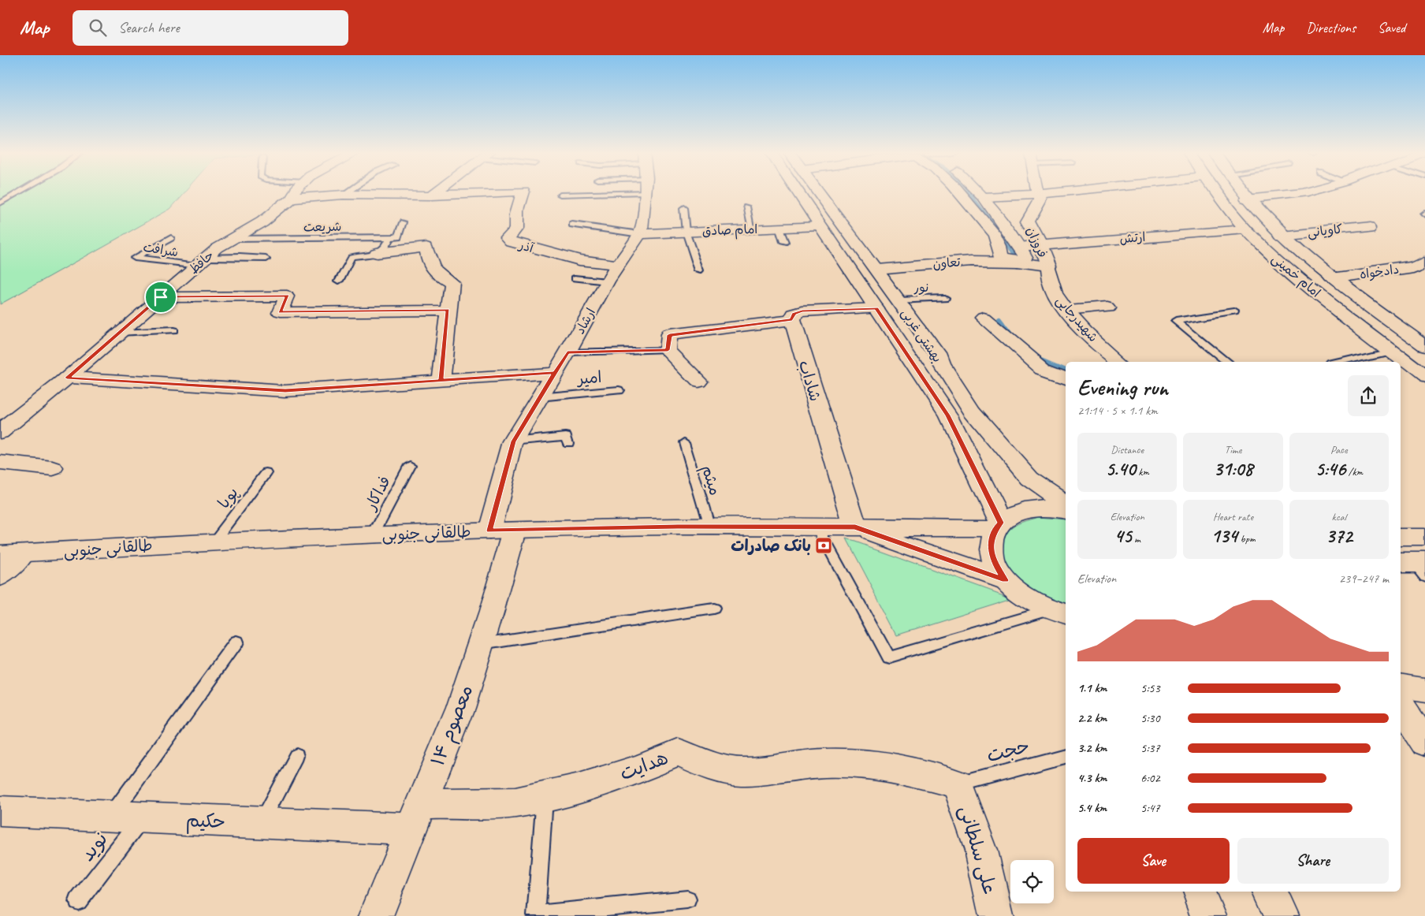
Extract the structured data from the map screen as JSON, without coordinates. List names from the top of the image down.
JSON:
{
  "streets": {
    "street": [
      "امام صادق",
      "کاویانی",
      "ارتش",
      "فروزان",
      "آذر",
      "حافظ",
      "تعاون",
      "دادخواه",
      "امام خمینی",
      "شهیدرجایی",
      "ارشاد",
      "بهشتی غربی",
      "شاداب",
      "طالقانی جنوبی",
      "۱۴ معصوم",
      "هدایت",
      "حکیم",
      "علی سلطانی"
    ],
    "lane": [
      "شریعت",
      "شرافت",
      "نور",
      "امیر",
      "میثم",
      "فداکار",
      "پویا",
      "حجت",
      "نوید"
    ]
  },
  "crossings": [
    ["شریعت", "حافظ"],
    ["امام صادق", "ارشاد"],
    ["امام صادق", "بهشتی غربی"],
    ["کاویانی", "امام خمینی"],
    ["ارتش", "فروزان"],
    ["ارتش", "تعاون"],
    ["ارتش", "امام خمینی"],
    ["فروزان", "شهیدرجایی"],
    ["آذر", "حافظ"],
    ["آذر", "ارشاد"],
    ["شرافت", "حافظ"],
    ["تعاون", "بهشتی غربی"],
    ["دادخواه", "امام خمینی"],
    ["نور", "بهشتی غربی"],
    ["ارشاد", "امیر"],
    ["ارشاد", "طالقانی جنوبی"],
    ["ارشاد", "۱۴ معصوم"],
    ["بهشتی غربی", "طالقانی جنوبی"],
    ["شاداب", "طالقانی جنوبی"],
    ["میثم", "طالقانی جنوبی"],
    ["فداکار", "طالقانی جنوبی"],
    ["پویا", "طالقانی جنوبی"],
    ["طالقانی جنوبی", "۱۴ معصوم"],
    ["۱۴ معصوم", "هدایت"],
    ["۱۴ معصوم", "حکیم"],
    ["حجت", "هدایت"],
    ["حجت", "علی سلطانی"],
    ["هدایت", "حکیم"],
    ["هدایت", "علی سلطانی"],
    ["حکیم", "نوید"]
  ],
  "places": {
    "bank": ["بانک صادرات"]
  },
  "page": {
    "header": "Map",
    "search": "Search here",
    "nav": ["Map", "Directions", "Saved"],
    "heading": ["Evening run", "21:14 · 5 × 1.1 km"],
    "stats": [
      ["Distance", "5.40 km"],
      ["Time", "31:08"],
      ["Pace", "5:46 /km"],
      ["Elevation", "45 m"],
      ["Heart rate", "134 bpm"],
      ["kcal", "372"]
    ],
    "chart": ["Elevation", "239–247 m"],
    "list": [
      {
        "name": "1.1 km",
        "note": "5:53"
      },
      {
        "name": "2.2 km",
        "note": "5:30"
      },
      {
        "name": "3.2 km",
        "note": "5:37"
      },
      {
        "name": "4.3 km",
        "note": "6:02"
      },
      {
        "name": "5.4 km",
        "note": "5:47"
      }
    ],
    "buttons": ["Save", "Share"]
  }
}
